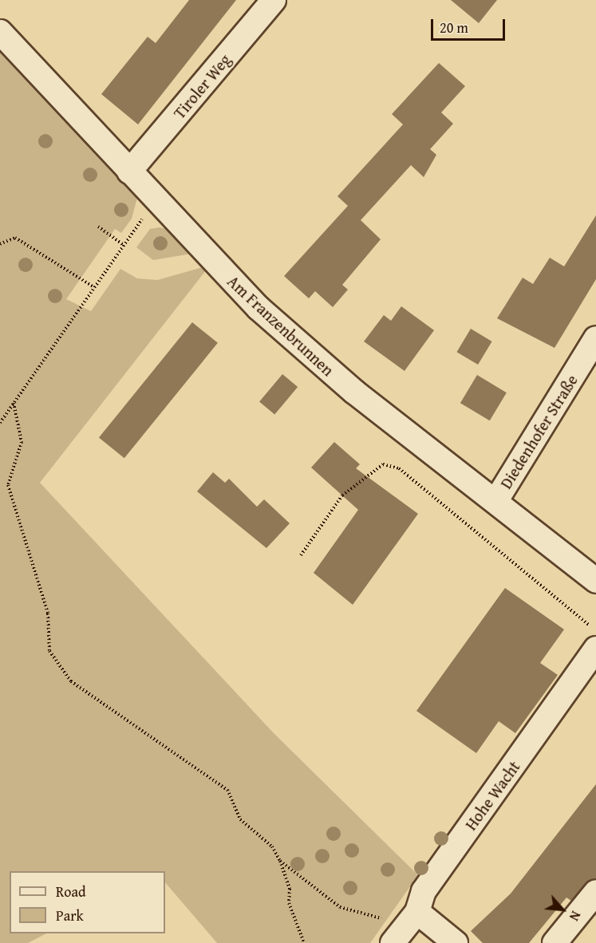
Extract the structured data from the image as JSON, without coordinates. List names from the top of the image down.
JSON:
{
  "streets": {
    "street": [
      "Tiroler Weg",
      "Am Franzenbrunnen",
      "Diedenhofer Straße",
      "Hohe Wacht"
    ]
  },
  "crossings": [
    ["Tiroler Weg", "Am Franzenbrunnen"],
    ["Am Franzenbrunnen", "Diedenhofer Straße"]
  ],
  "legend": ["Road", "Park"],
  "scale_bar": "20 m",
  "north": "bottom right"
}
